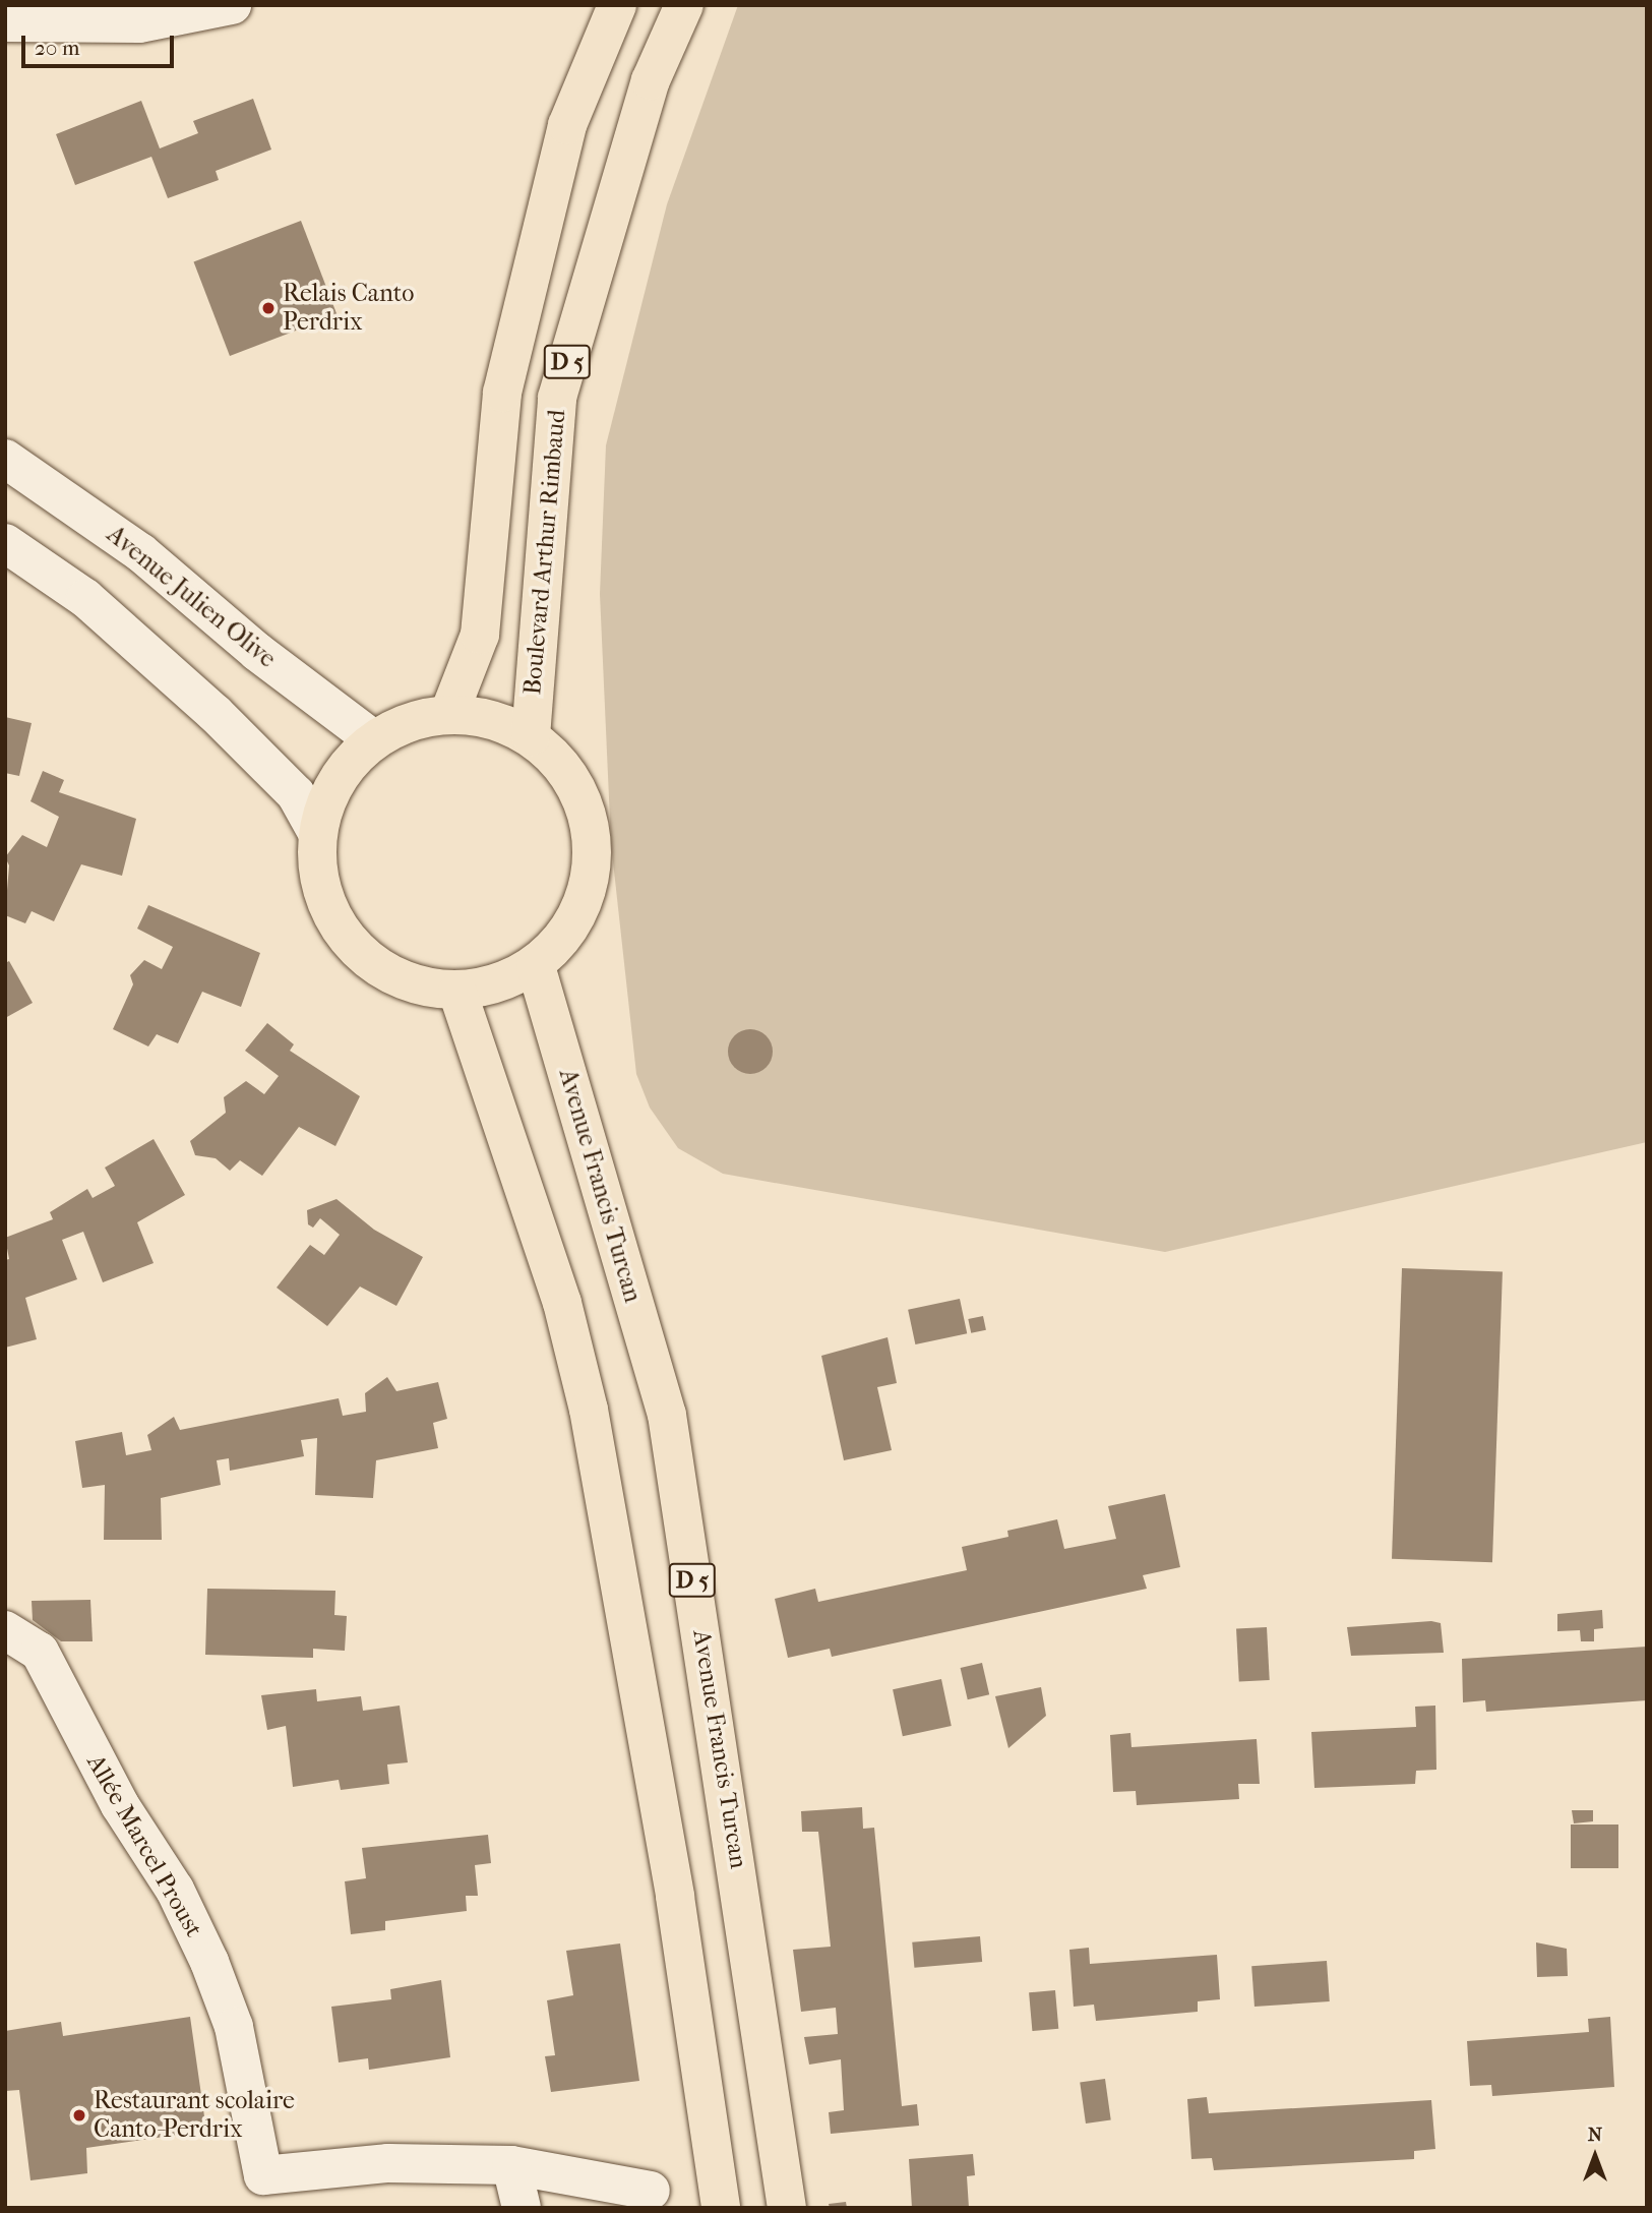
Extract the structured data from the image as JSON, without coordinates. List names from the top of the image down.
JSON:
{
  "streets": {
    "main road": ["D 5", "Boulevard Arthur Rimbaud", "Avenue Francis Turcan"],
    "street": ["Avenue Julien Olive", "Allée Marcel Proust"]
  },
  "places": ["Relais Canto Perdrix", "Restaurant scolaire Canto-Perdrix"],
  "scale_bar": "20 m",
  "north": "top"
}
